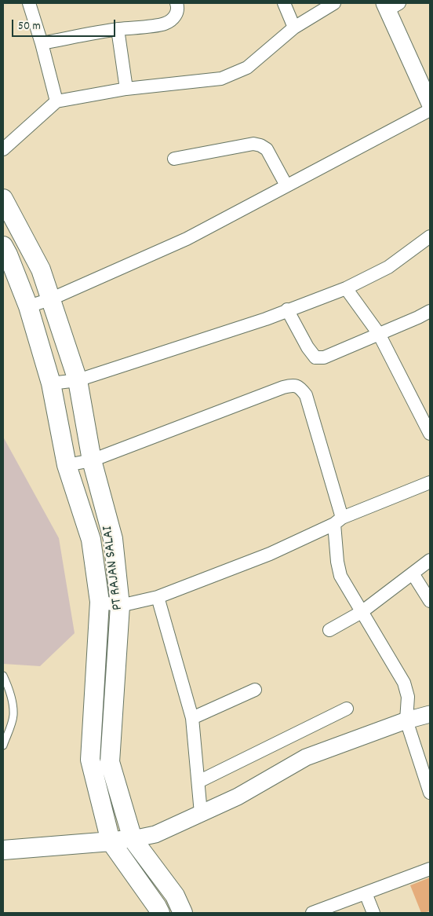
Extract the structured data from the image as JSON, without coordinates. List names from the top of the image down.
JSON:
{
  "streets": {
    "main road": ["PT RAJAN SALAI"]
  },
  "scale_bar": "50 m"
}
